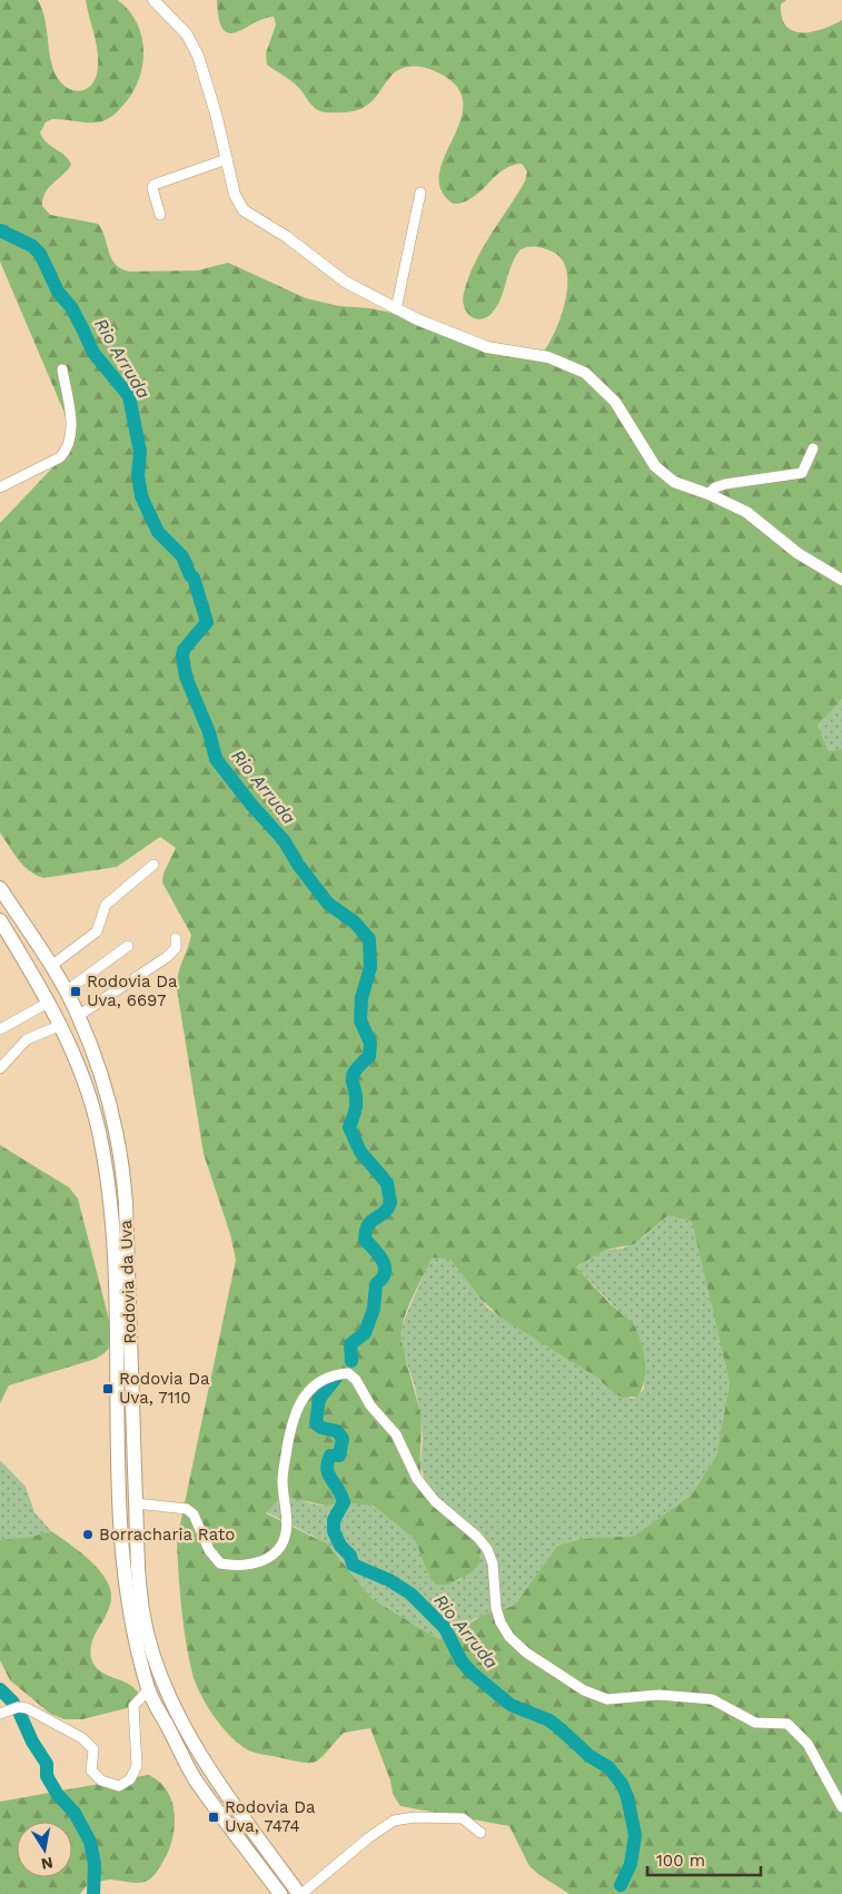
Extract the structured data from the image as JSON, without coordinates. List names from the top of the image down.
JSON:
{
  "streets": {
    "main road": ["Rodovia da Uva"]
  },
  "water": ["Rio Arruda"],
  "places": {
    "transit": ["Rodovia Da Uva, 6697", "Rodovia Da Uva, 7110", "Rodovia Da Uva, 7474"],
    "other": ["Borracharia Rato"]
  },
  "scale_bar": "100 m",
  "north": "bottom"
}
